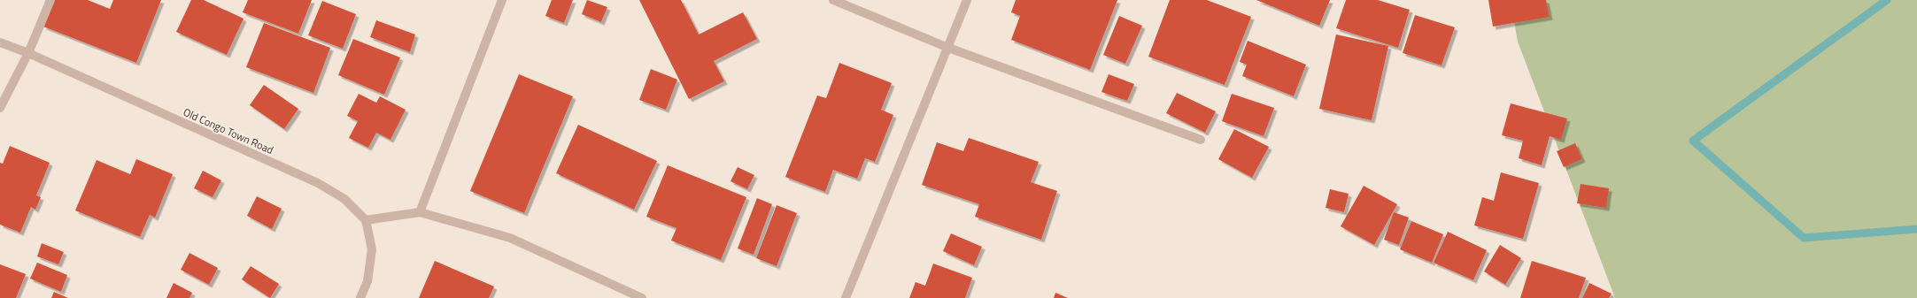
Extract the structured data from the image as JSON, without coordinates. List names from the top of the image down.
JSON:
{
  "streets": {
    "street": ["Old Congo Town Road"]
  }
}
